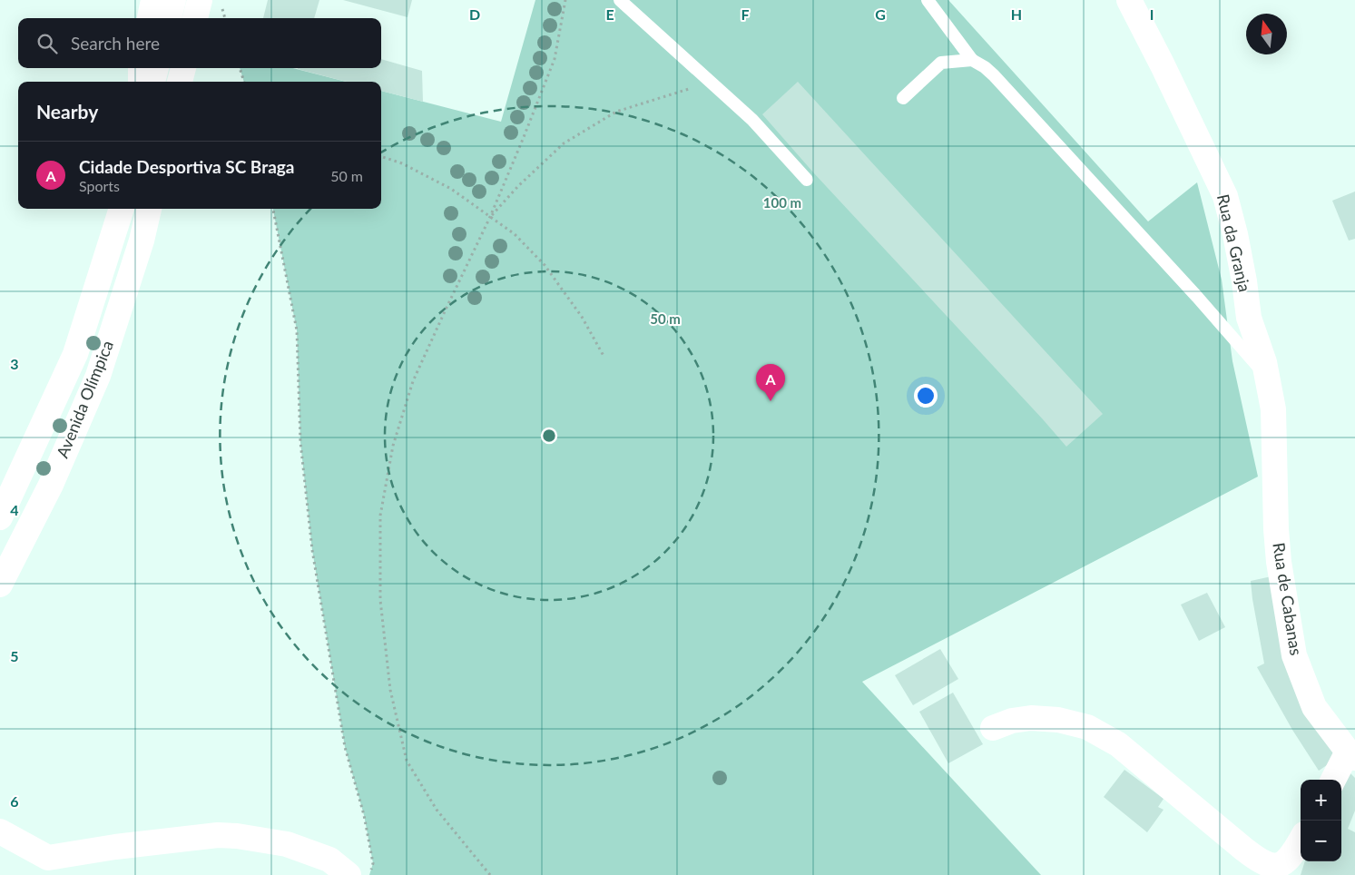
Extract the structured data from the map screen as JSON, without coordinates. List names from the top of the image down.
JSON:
{
  "streets": {
    "street": ["Rua da Granja", "Avenida Olímpica", "Rua de Cabanas"]
  },
  "crossings": [
    ["Rua da Granja", "Rua de Cabanas"]
  ],
  "north": "top",
  "page": {
    "search": "Search here",
    "heading": "Nearby",
    "list": [
      {
        "mark": "A",
        "name": "Cidade Desportiva SC Braga",
        "note": "Sports",
        "value": "50 m"
      }
    ],
    "pins": "A",
    "map_buttons": ["+", "−"]
  },
  "grid": {
    "columns": [
      "D",
      "E",
      "F",
      "G",
      "H",
      "I"
    ],
    "rows": [
      "3",
      "4",
      "5",
      "6"
    ]
  },
  "rings": ["100 m", "50 m"]
}
